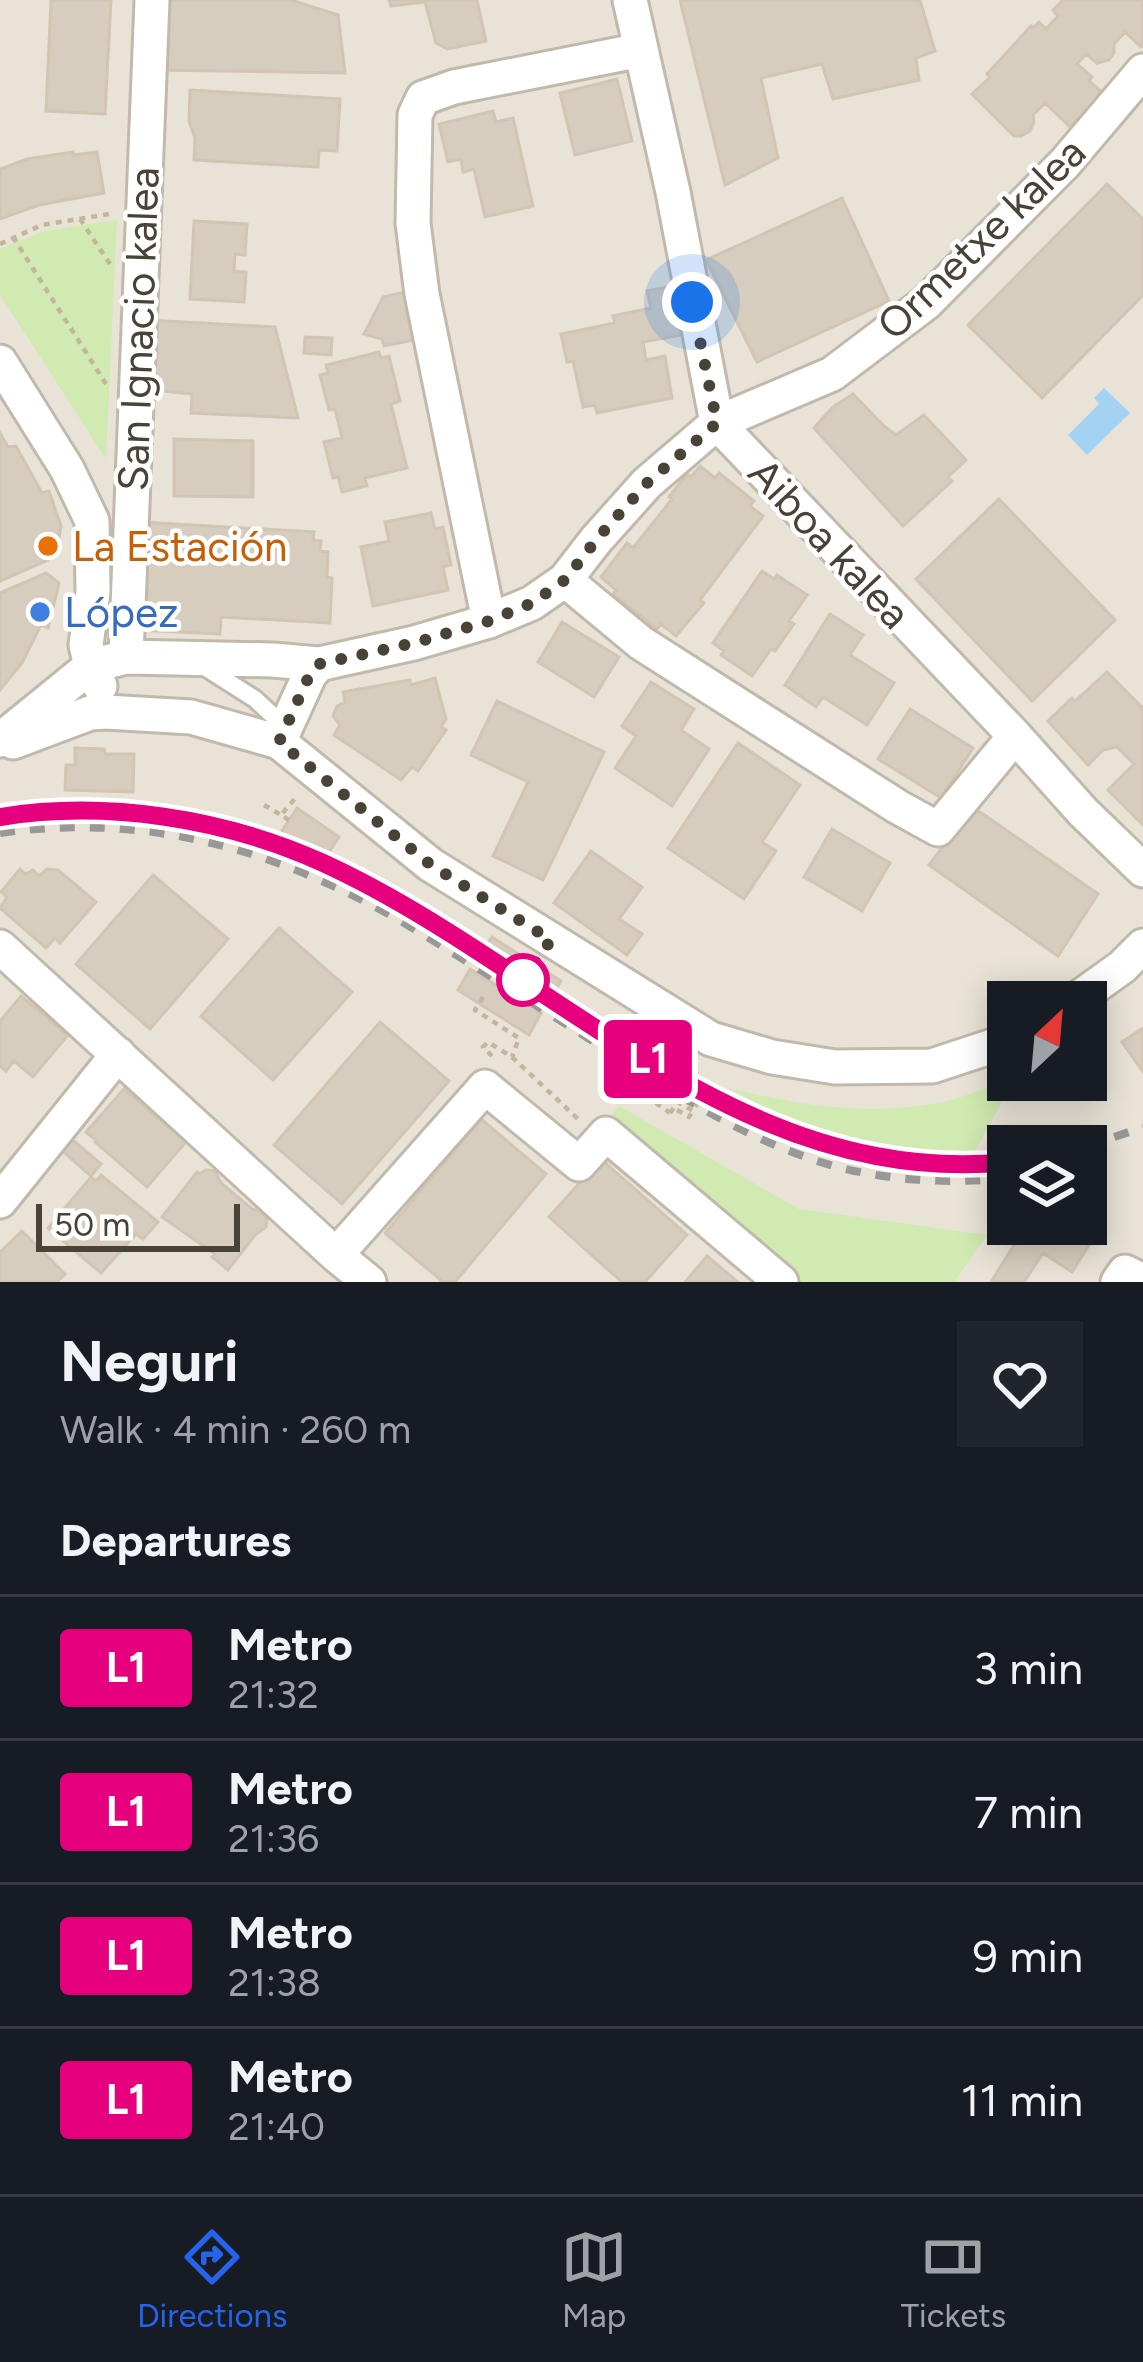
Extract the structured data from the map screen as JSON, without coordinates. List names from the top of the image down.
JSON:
{
  "streets": {
    "street": ["Ormetxe kalea", "San Ignacio kalea", "Aiboa kalea"]
  },
  "crossings": [
    ["Ormetxe kalea", "San Ignacio kalea"],
    ["Ormetxe kalea", "Aiboa kalea"]
  ],
  "places": ["La Estación", "López"],
  "lines": ["metro line L1"],
  "scale_bar": "50 m",
  "north": "top right",
  "page": {
    "on_map": "L1",
    "scale": "50 m",
    "heading": [
      ["Neguri", "Walk · 4 min · 260 m"],
      "Departures"
    ],
    "list": [
      {
        "mark": "L1",
        "name": "Metro",
        "note": "21:32",
        "value": "3 min"
      },
      {
        "mark": "L1",
        "name": "Metro",
        "note": "21:36",
        "value": "7 min"
      },
      {
        "mark": "L1",
        "name": "Metro",
        "note": "21:38",
        "value": "9 min"
      },
      {
        "mark": "L1",
        "name": "Metro",
        "note": "21:40",
        "value": "11 min"
      }
    ],
    "tabs": ["Directions", "Map", "Tickets"]
  }
}
